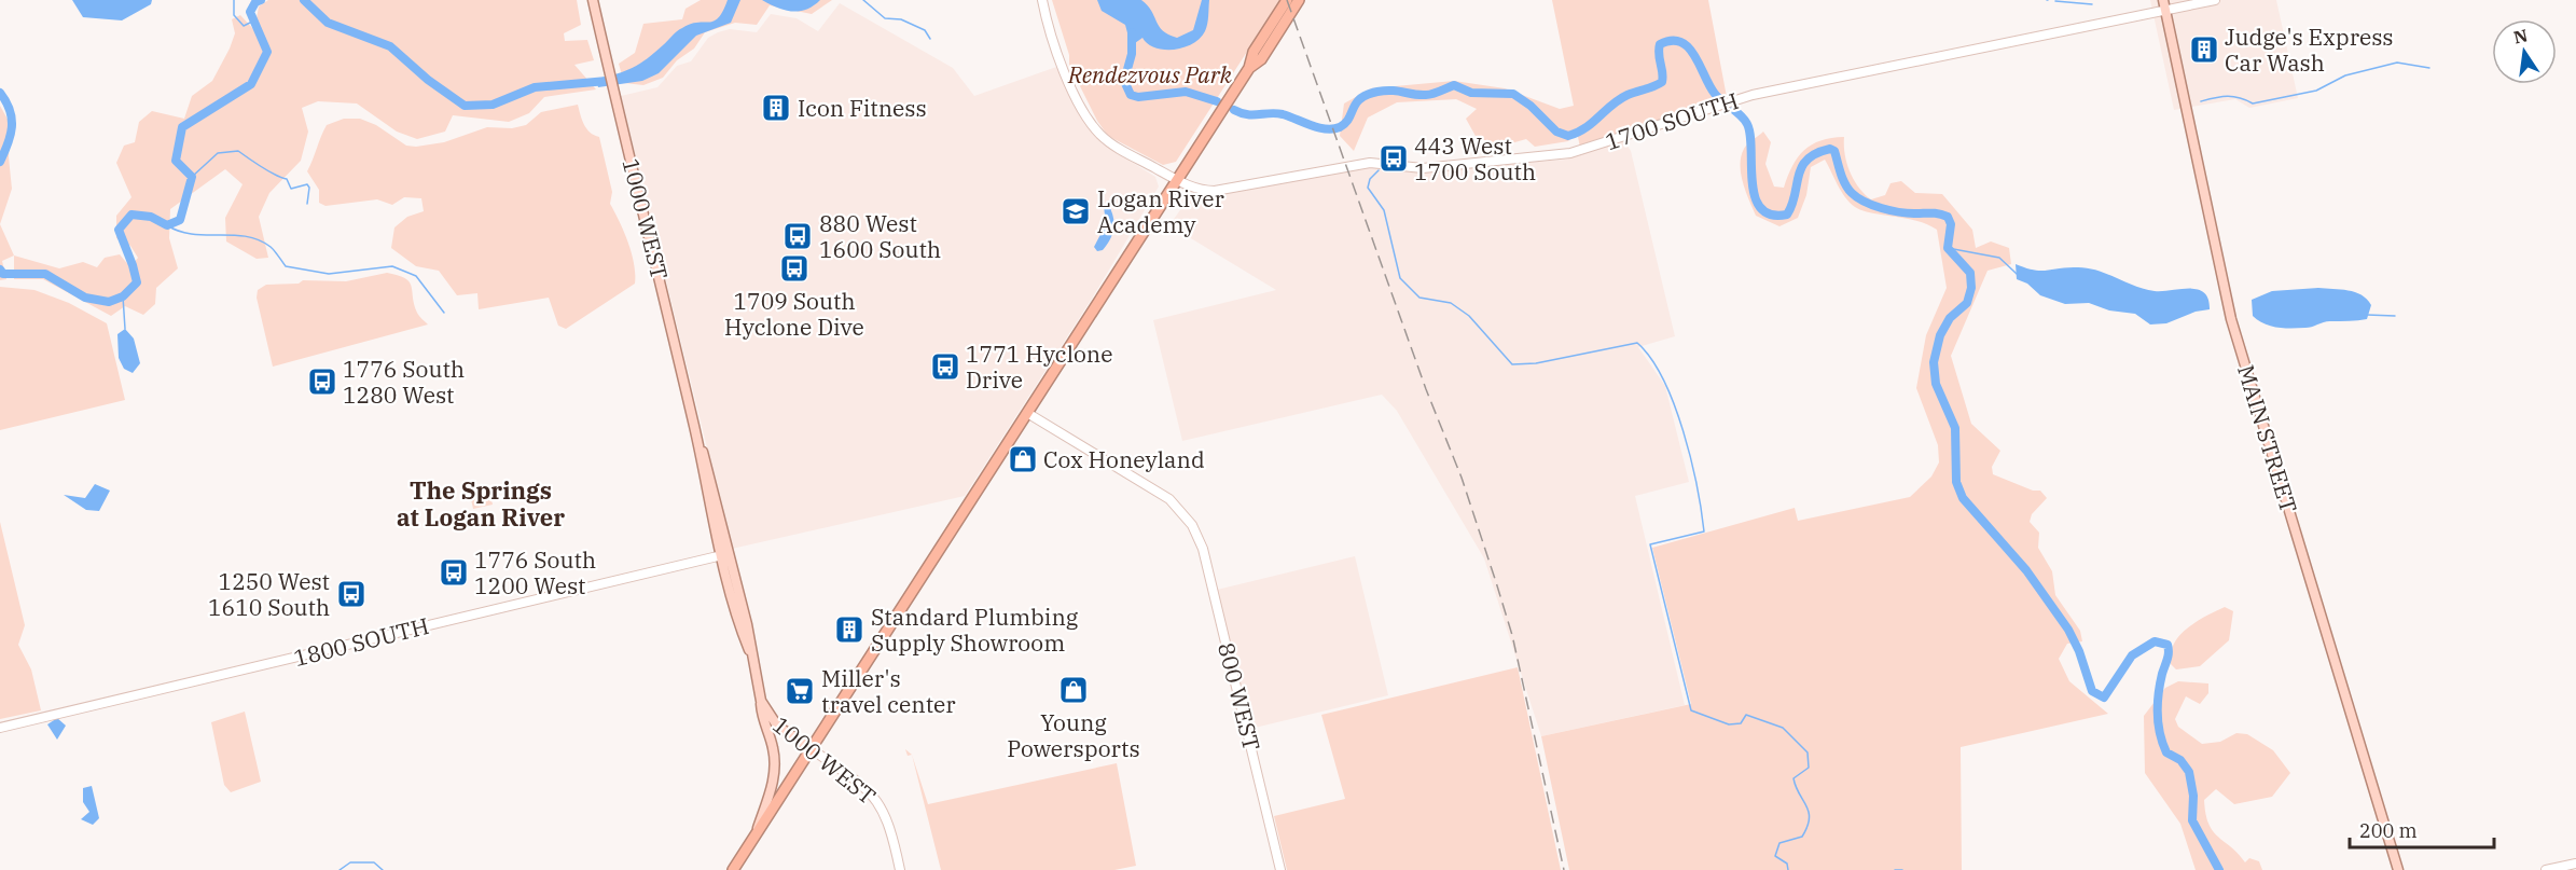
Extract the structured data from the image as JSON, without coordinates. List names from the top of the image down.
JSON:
{
  "streets": {
    "main road": ["1000 WEST", "MAIN STREET"],
    "street": ["1700 SOUTH", "1800 SOUTH", "800 WEST"]
  },
  "crossings": [
    ["1700 SOUTH", "MAIN STREET"],
    ["1000 WEST", "1800 SOUTH"]
  ],
  "districts": ["The Springs at Logan River"],
  "parks": ["Rendezvous Park"],
  "places": {
    "building": ["Judge's Express Car Wash", "Icon Fitness", "Standard Plumbing Supply Showroom"],
    "bus stop": [
      "443 West 1700 South",
      "880 West 1600 South",
      "1709 South Hyclone Dive",
      "1771 Hyclone Drive",
      "1776 South 1280 West",
      "1776 South 1200 West",
      "1250 West 1610 South"
    ],
    "school or university": ["Logan River Academy"],
    "shop": ["Cox Honeyland", "Young Powersports"],
    "supermarket": ["Miller's travel center"]
  },
  "scale_bar": "200 m",
  "north": "top"
}
